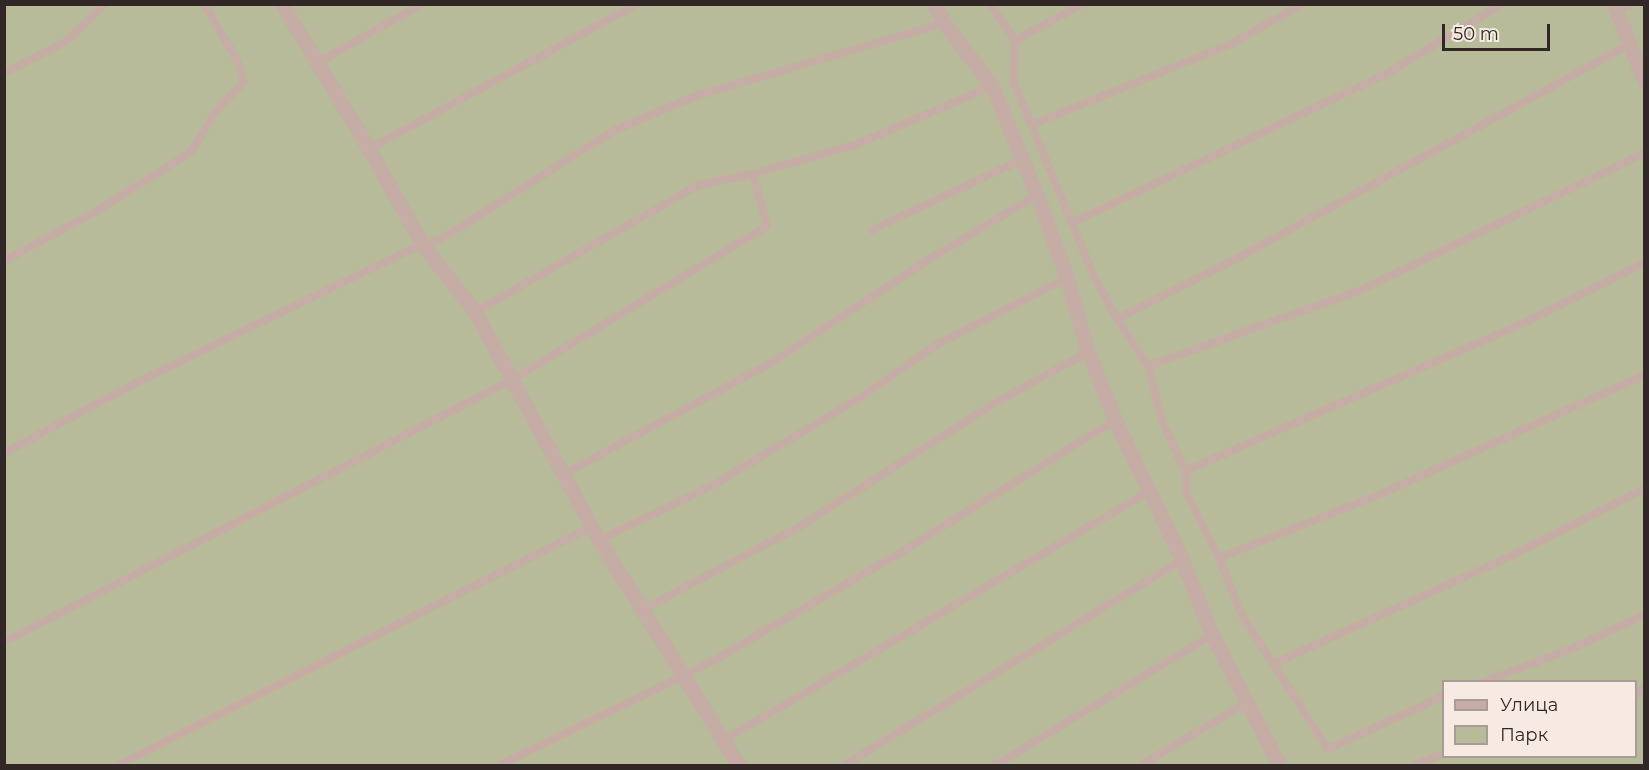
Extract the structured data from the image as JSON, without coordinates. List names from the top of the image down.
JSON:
{
  "legend": ["Улица", "Парк"],
  "scale_bar": "50 m"
}
